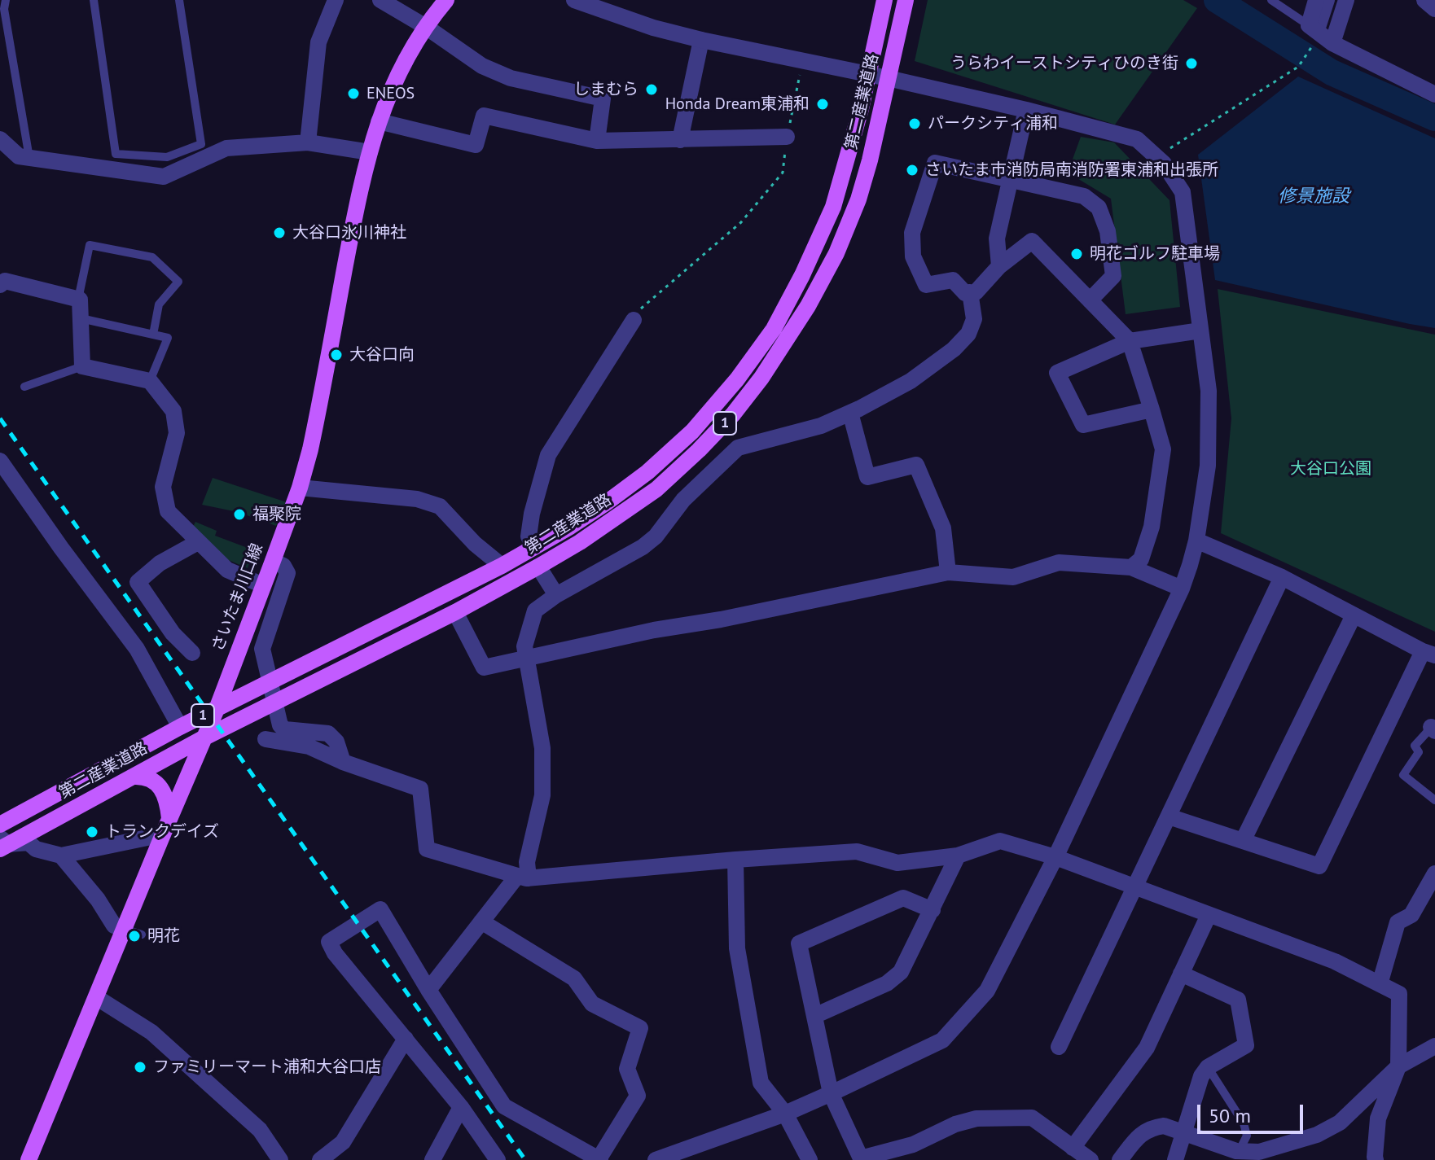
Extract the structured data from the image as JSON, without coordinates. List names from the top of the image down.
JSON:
{
  "streets": {
    "main road": ["第二産業道路", "1", "さいたま川口線"]
  },
  "crossings": [
    ["第二産業道路", "さいたま川口線"]
  ],
  "water": ["修景施設"],
  "parks": ["大谷口公園"],
  "places": [
    "うらわイーストシティひのき街",
    "しまむら",
    "ENEOS",
    "Honda Dream東浦和",
    "パークシティ浦和",
    "さいたま市消防局南消防署東浦和出張所",
    "大谷口氷川神社",
    "明花ゴルフ駐車場",
    "大谷口向",
    "福聚院",
    "トランクデイズ",
    "明花",
    "ファミリーマート浦和大谷口店"
  ],
  "scale_bar": "50 m"
}
